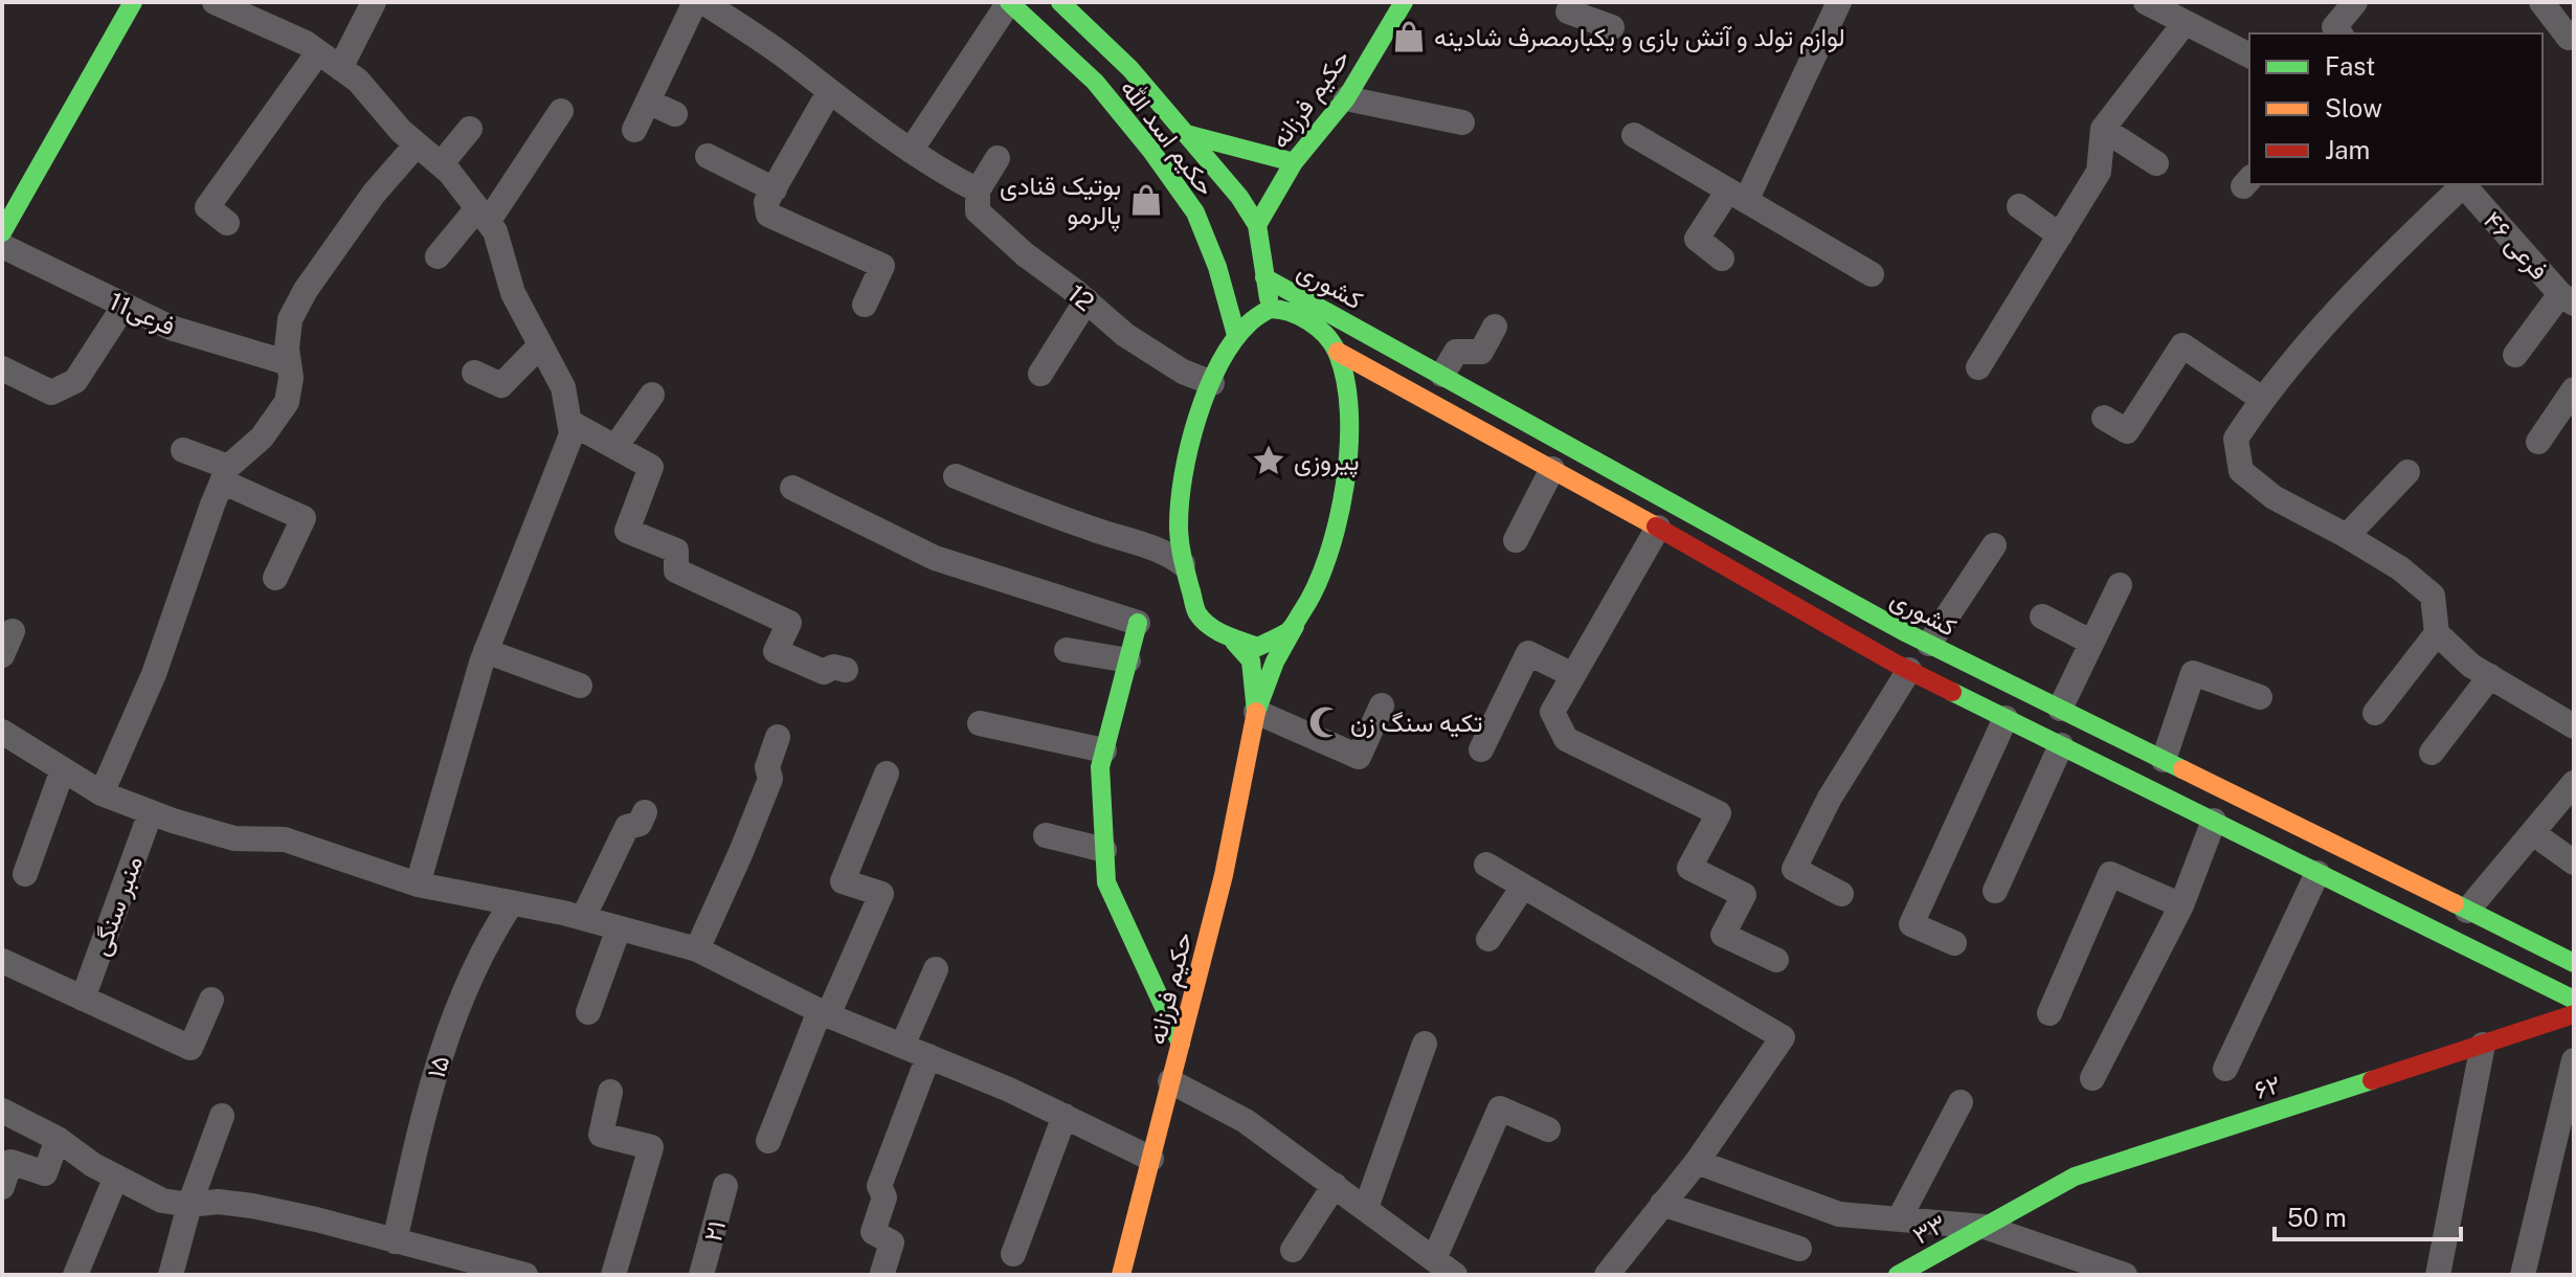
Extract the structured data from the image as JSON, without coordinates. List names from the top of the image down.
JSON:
{
  "streets": {
    "main road": [
      "حکیم فرزانه",
      "حکیم اسد الله",
      "کشوری",
      "۶۲",
      "۳۳"
    ],
    "street": [
      "فرعی ۴۶",
      "12",
      "فرعی11",
      "منبر سنگی",
      "۱۵",
      "۲۱"
    ]
  },
  "crossings": [
    ["حکیم فرزانه", "حکیم اسد الله"],
    ["۶۲", "۳۳"]
  ],
  "places": {
    "shop": ["لوازم تولد و آتش بازی و یکبارمصرف شادینه", "بوتیک قنادی پالرمو"],
    "place": ["پیروزی"],
    "mosque": ["تکیه سنگ زن"]
  },
  "legend": ["Fast", "Slow", "Jam"],
  "scale_bar": "50 m"
}
